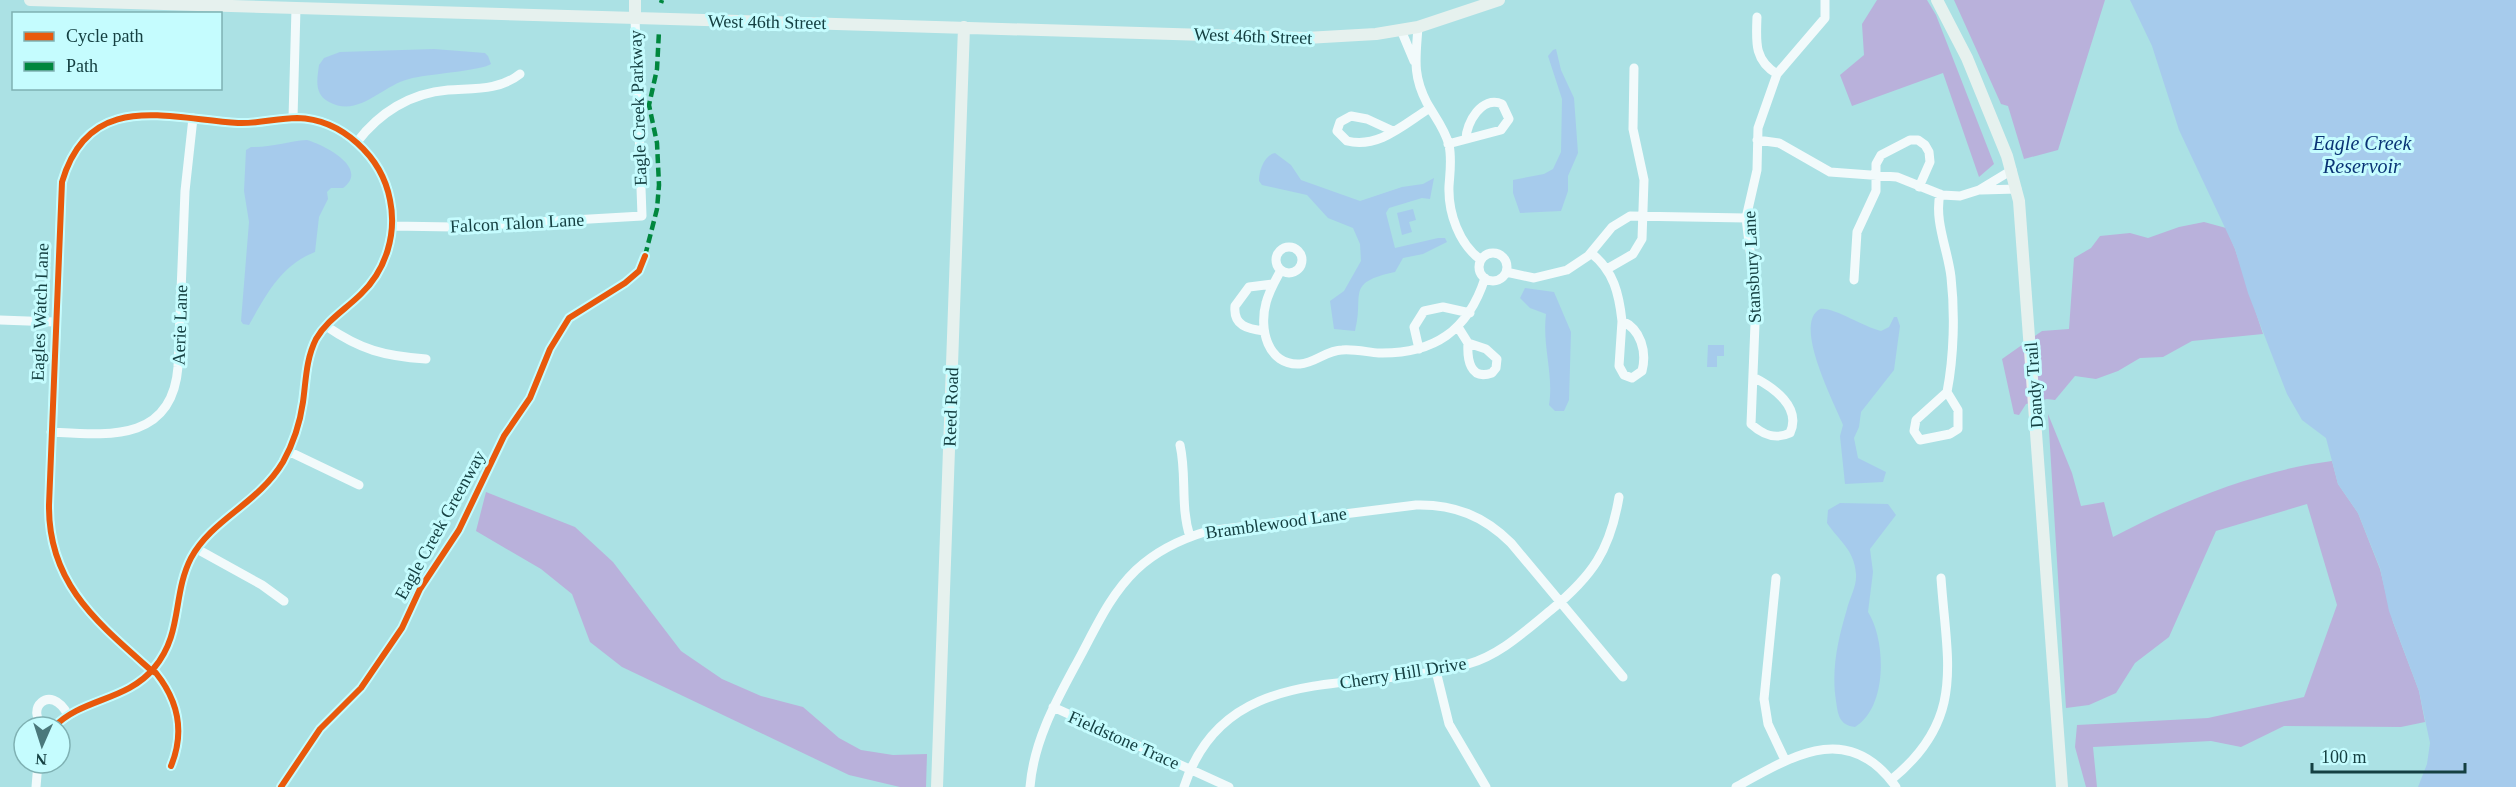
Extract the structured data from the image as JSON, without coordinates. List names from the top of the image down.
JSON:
{
  "streets": {
    "street": [
      "West 46th Street",
      "Eagle Creek Parkway",
      "Falcon Talon Lane",
      "Stansbury Lane",
      "Eagles Watch Lane",
      "Aerie Lane",
      "Dandy Trail",
      "Reed Road",
      "Bramblewood Lane",
      "Cherry Hill Drive",
      "Fieldstone Trace"
    ],
    "cycle path": ["Eagle Creek Greenway"]
  },
  "crossings": [
    ["West 46th Street", "Eagle Creek Parkway"],
    ["West 46th Street", "Reed Road"],
    ["Eagle Creek Parkway", "Falcon Talon Lane"],
    ["Falcon Talon Lane", "Eagles Watch Lane"],
    ["Eagles Watch Lane", "Aerie Lane"],
    ["Bramblewood Lane", "Cherry Hill Drive"],
    ["Bramblewood Lane", "Fieldstone Trace"],
    ["Cherry Hill Drive", "Fieldstone Trace"]
  ],
  "water": ["Eagle Creek Reservoir"],
  "legend": ["Cycle path", "Path"],
  "scale_bar": "100 m",
  "north": "bottom"
}
